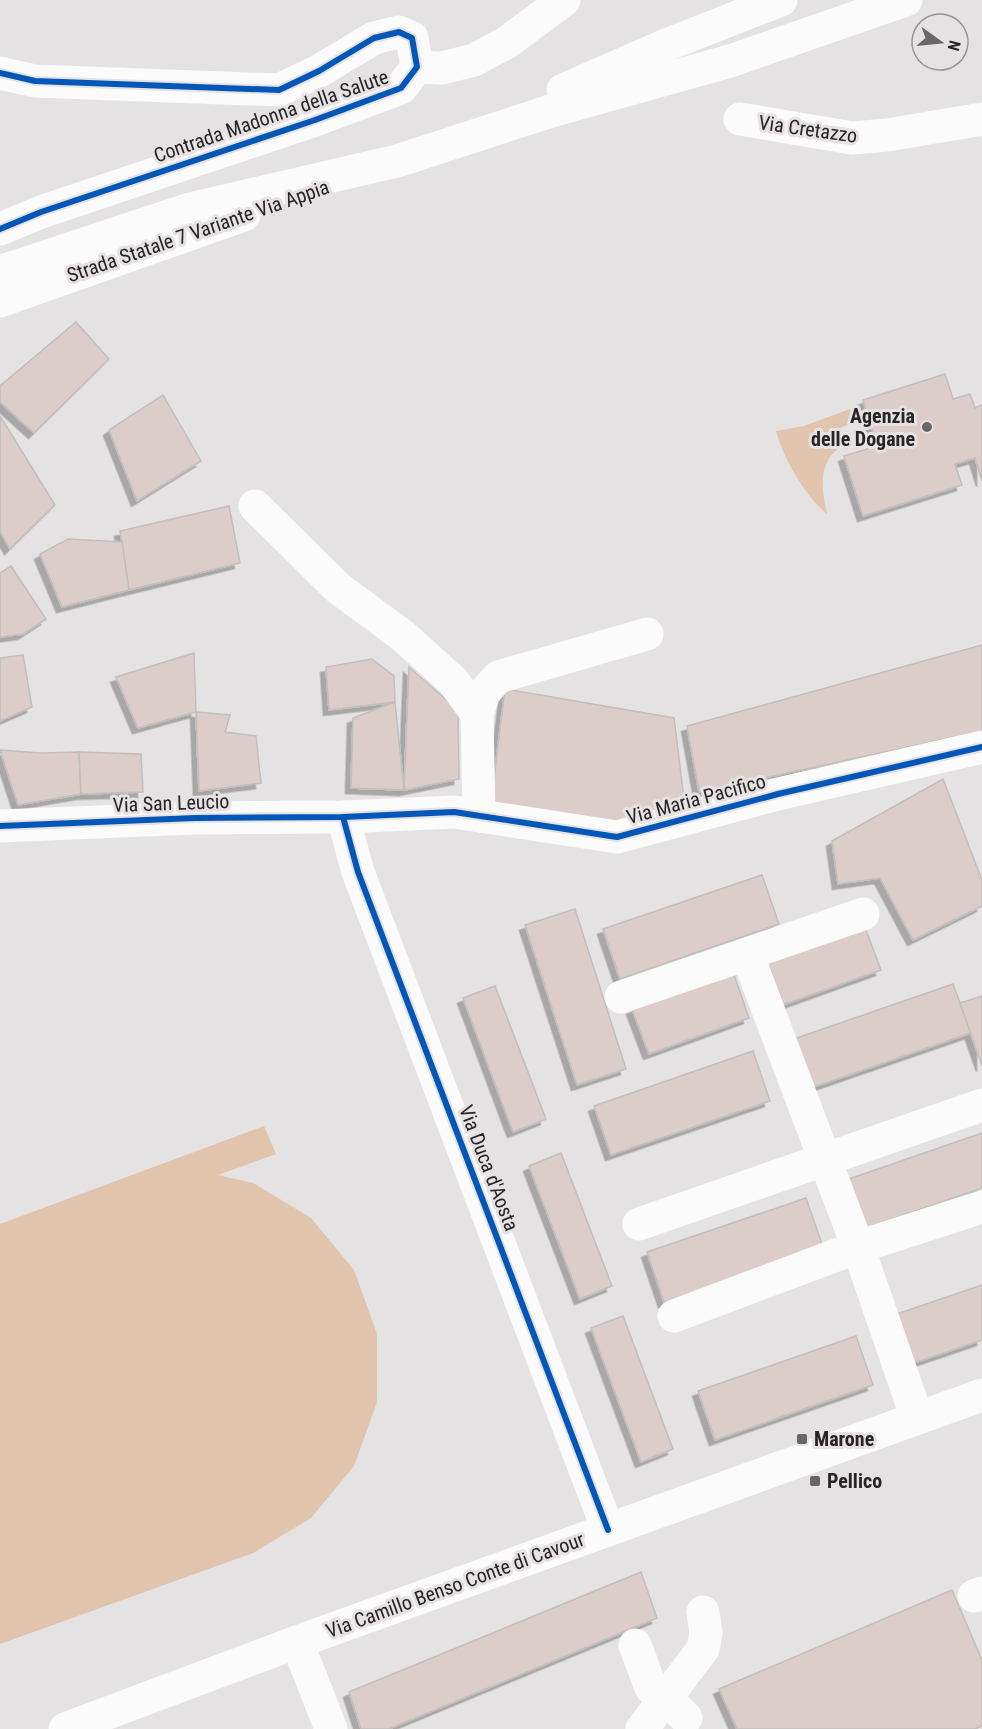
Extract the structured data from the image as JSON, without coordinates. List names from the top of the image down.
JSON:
{
  "streets": {
    "main road": [
      "Contrada Madonna della Salute",
      "Via Cretazzo",
      "Strada Statale 7 Variante Via Appia",
      "Via Maria Pacifico",
      "Via San Leucio",
      "Via Duca d'Aosta",
      "Via Camillo Benso Conte di Cavour"
    ]
  },
  "crossings": [
    ["Via Maria Pacifico", "Via San Leucio"],
    ["Via Maria Pacifico", "Via Duca d'Aosta"],
    ["Via San Leucio", "Via Duca d'Aosta"],
    ["Via Duca d'Aosta", "Via Camillo Benso Conte di Cavour"]
  ],
  "places": {
    "other": ["Agenzia delle Dogane"],
    "transit": ["Marone", "Pellico"]
  },
  "north": "right"
}
